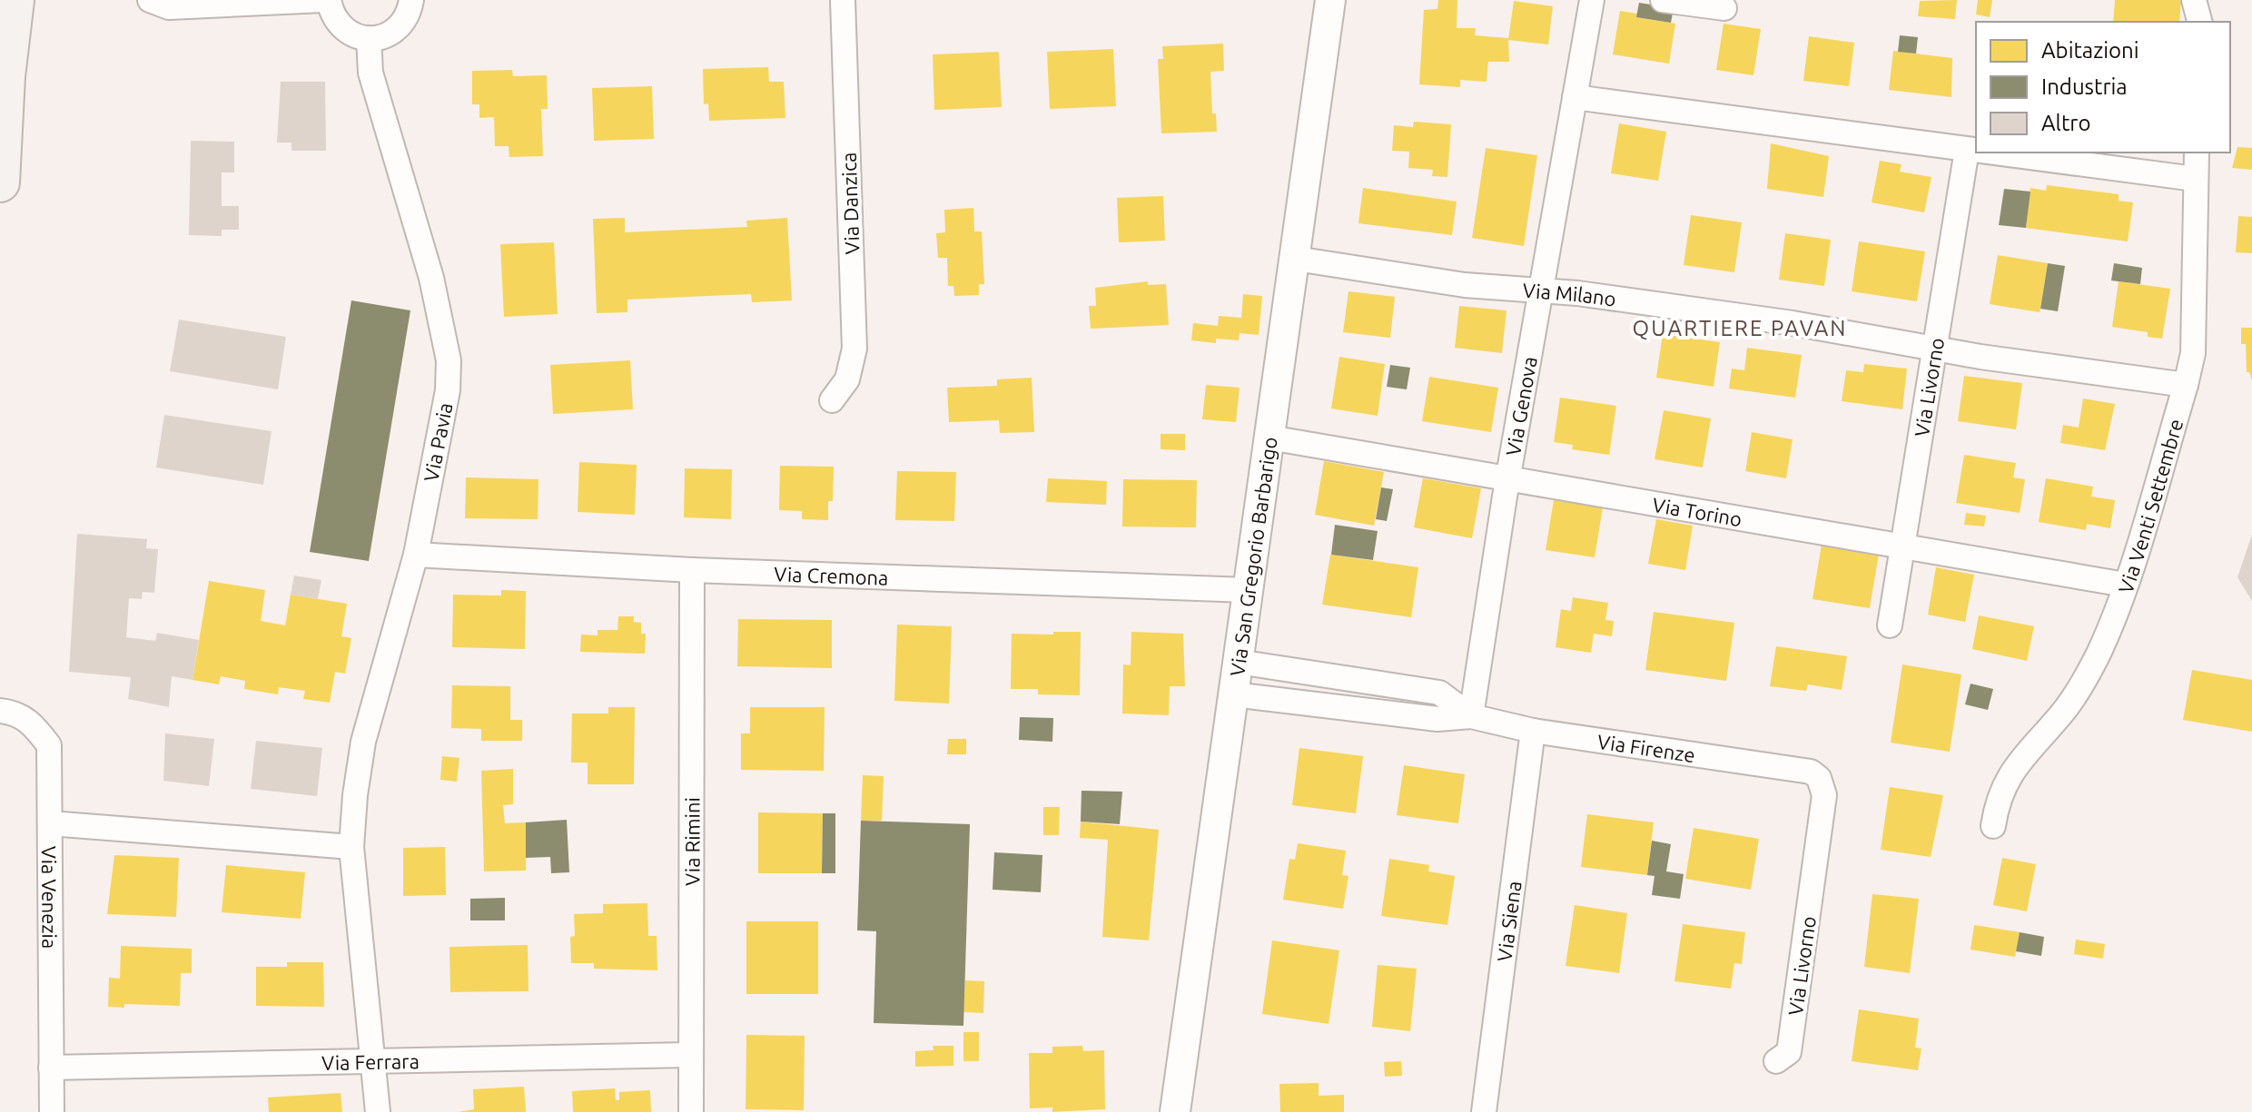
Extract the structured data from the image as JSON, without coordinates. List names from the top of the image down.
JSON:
{
  "streets": {
    "street": [
      "Via Danzica",
      "Via Milano",
      "Via Livorno",
      "Via Genova",
      "Via Pavia",
      "Via Venti Settembre",
      "Via Torino",
      "Via San Gregorio Barbarigo",
      "Via Cremona",
      "Via Firenze",
      "Via Rimini",
      "Via Venezia",
      "Via Siena",
      "Via Ferrara"
    ]
  },
  "crossings": [
    ["Via Milano", "Via Livorno"],
    ["Via Milano", "Via Genova"],
    ["Via Milano", "Via Venti Settembre"],
    ["Via Milano", "Via San Gregorio Barbarigo"],
    ["Via Livorno", "Via Torino"],
    ["Via Livorno", "Via Firenze"],
    ["Via Genova", "Via Torino"],
    ["Via Genova", "Via Firenze"],
    ["Via Pavia", "Via Cremona"],
    ["Via Pavia", "Via Ferrara"],
    ["Via Venti Settembre", "Via Torino"],
    ["Via Torino", "Via San Gregorio Barbarigo"],
    ["Via San Gregorio Barbarigo", "Via Cremona"],
    ["Via San Gregorio Barbarigo", "Via Firenze"],
    ["Via Cremona", "Via Rimini"],
    ["Via Firenze", "Via Siena"],
    ["Via Rimini", "Via Ferrara"],
    ["Via Venezia", "Via Ferrara"]
  ],
  "districts": ["QUARTIERE PAVAN"],
  "legend": ["Abitazioni", "Industria", "Altro"]
}
